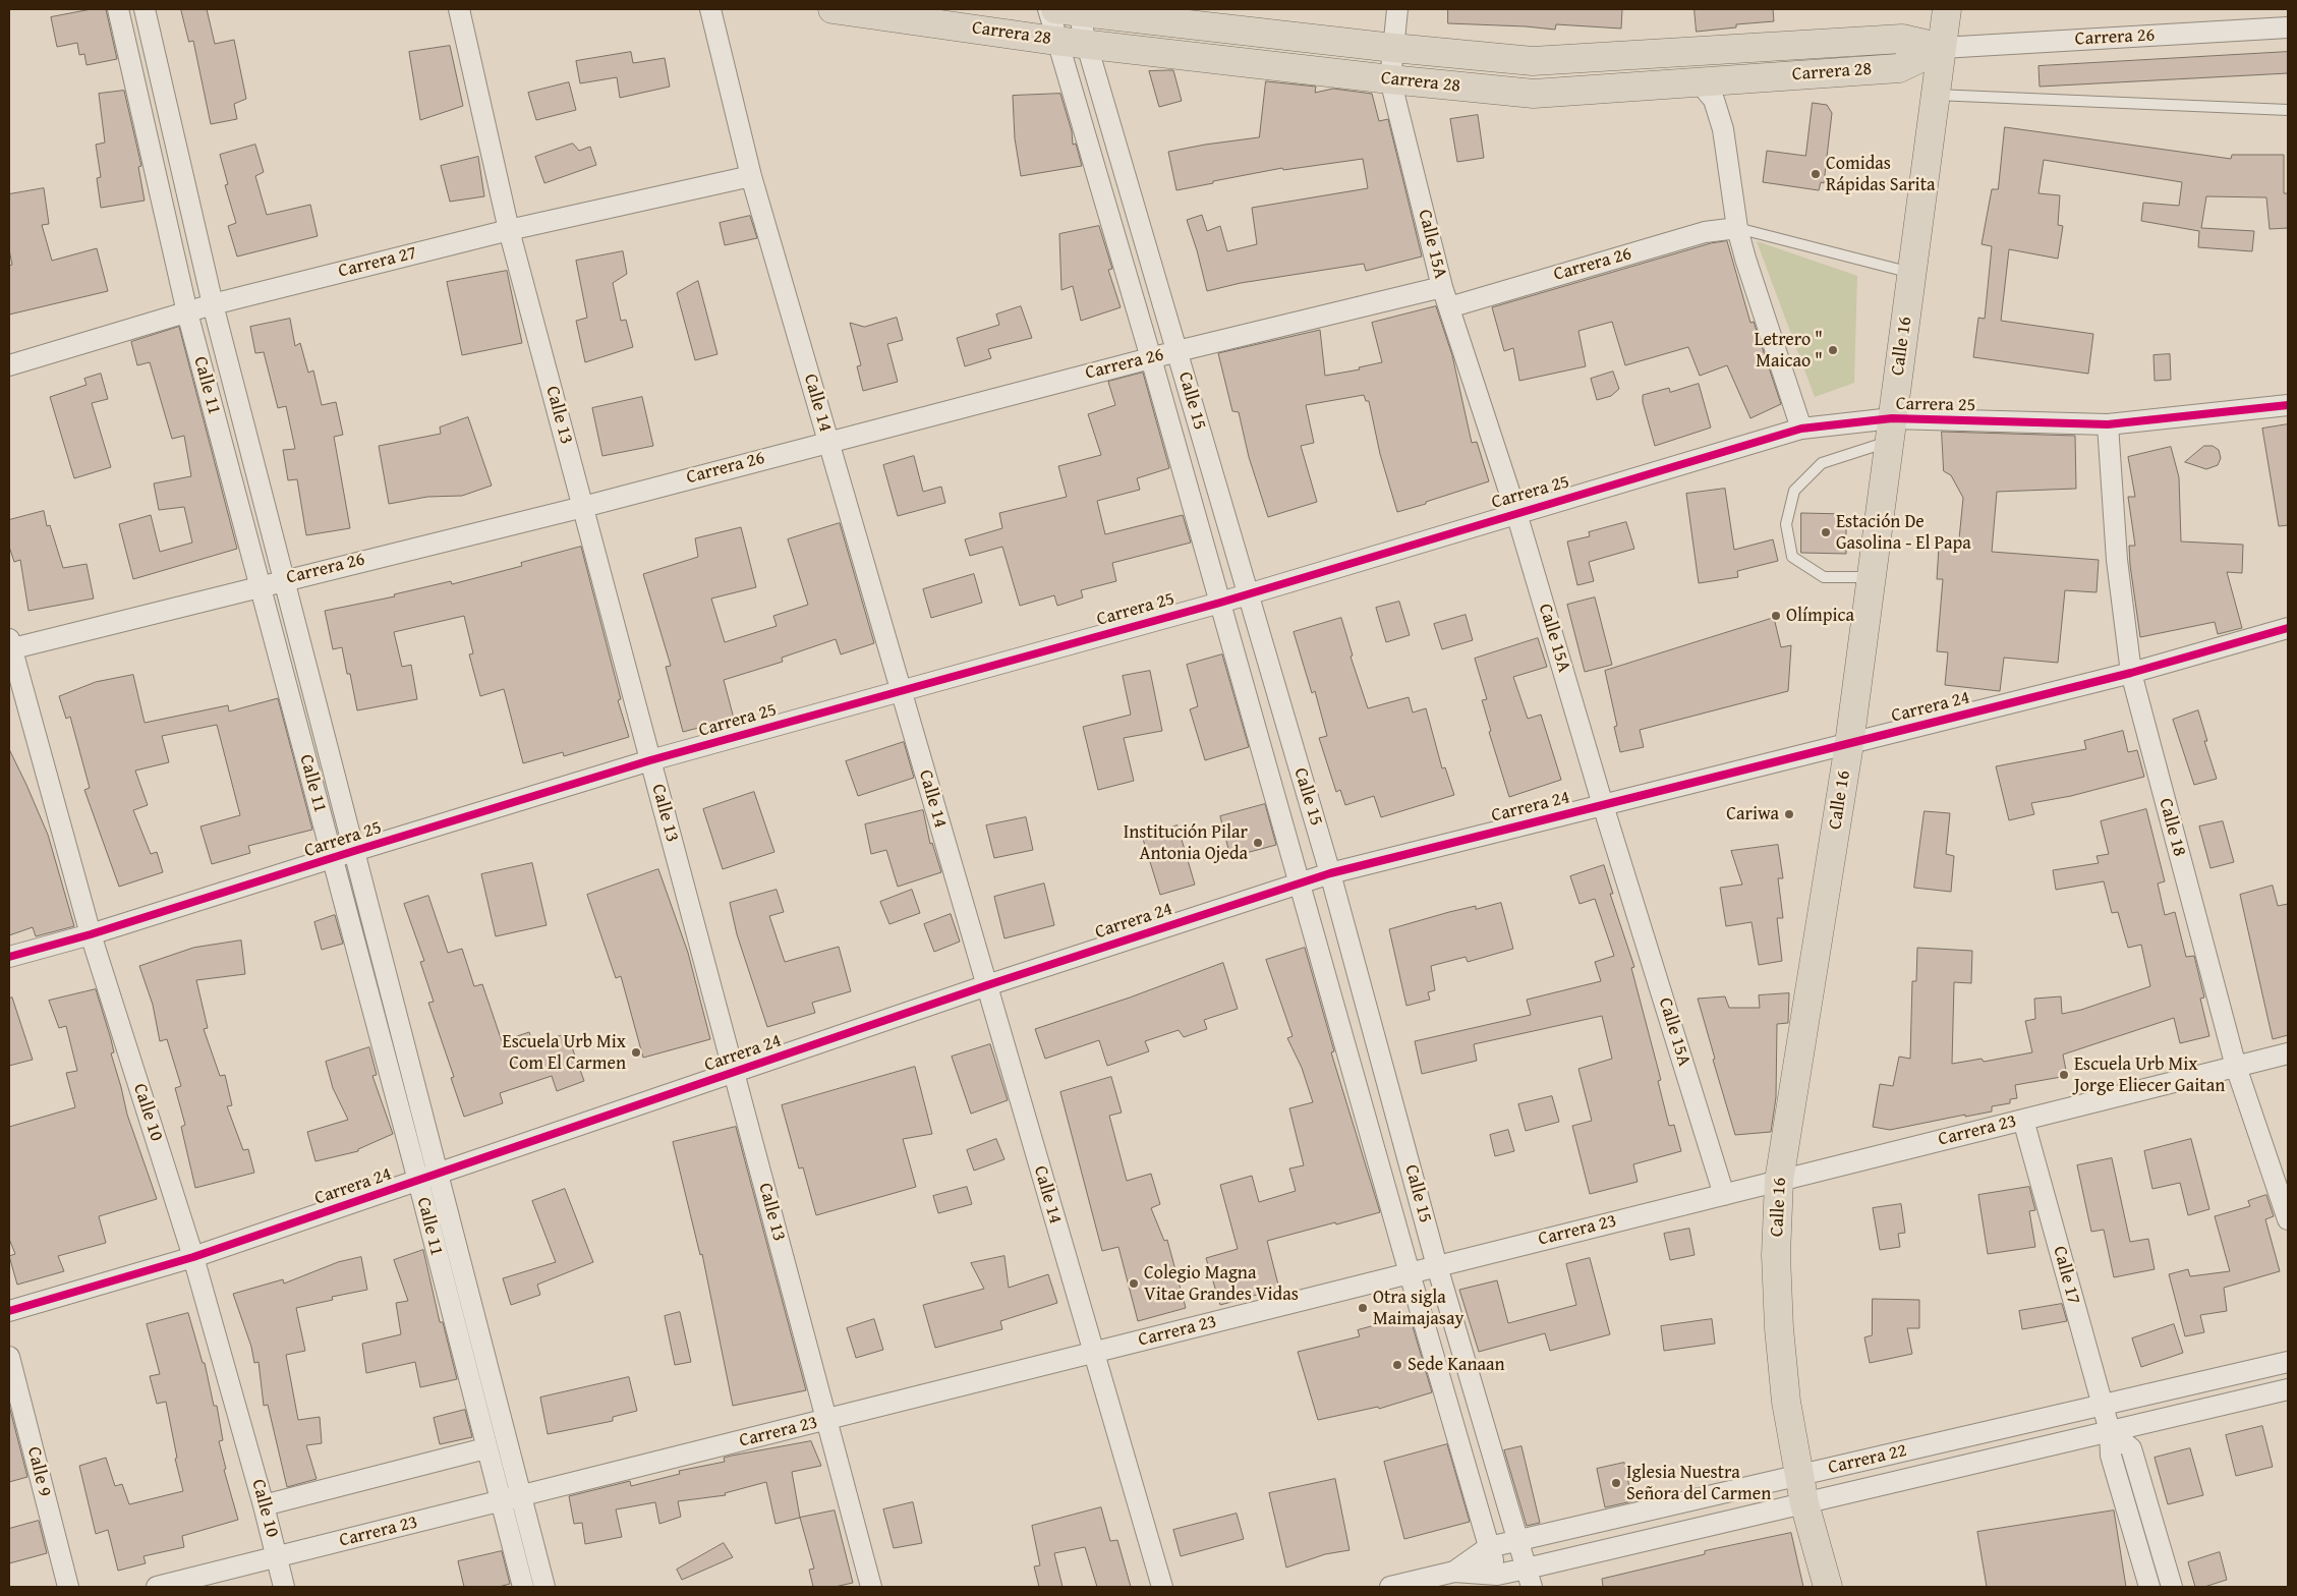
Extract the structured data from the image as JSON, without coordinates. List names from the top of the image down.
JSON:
{
  "streets": {
    "highway": ["Carrera 28", "Calle 16"],
    "street": [
      "Carrera 26",
      "Calle 15A",
      "Carrera 27",
      "Calle 11",
      "Calle 15",
      "Calle 14",
      "Carrera 25",
      "Calle 13",
      "Carrera 24",
      "Calle 18",
      "Calle 10",
      "Carrera 23",
      "Calle 17",
      "Carrera 22",
      "Calle 9"
    ]
  },
  "crossings": [
    ["Carrera 28", "Carrera 26"],
    ["Carrera 28", "Calle 15A"],
    ["Carrera 28", "Calle 16"],
    ["Carrera 28", "Calle 15"],
    ["Carrera 26", "Calle 15A"],
    ["Carrera 26", "Calle 16"],
    ["Carrera 26", "Calle 11"],
    ["Carrera 26", "Calle 15"],
    ["Carrera 26", "Calle 14"],
    ["Carrera 26", "Calle 13"],
    ["Carrera 26", "Calle 10"],
    ["Calle 15A", "Carrera 25"],
    ["Calle 15A", "Carrera 24"],
    ["Calle 15A", "Carrera 23"],
    ["Carrera 27", "Calle 11"],
    ["Carrera 27", "Calle 14"],
    ["Carrera 27", "Calle 13"],
    ["Calle 16", "Carrera 25"],
    ["Calle 16", "Carrera 24"],
    ["Calle 16", "Carrera 23"],
    ["Calle 16", "Carrera 22"],
    ["Calle 11", "Carrera 25"],
    ["Calle 11", "Carrera 24"],
    ["Calle 11", "Carrera 23"],
    ["Calle 15", "Carrera 25"],
    ["Calle 15", "Carrera 24"],
    ["Calle 15", "Carrera 23"],
    ["Calle 15", "Carrera 22"],
    ["Calle 14", "Carrera 25"],
    ["Calle 14", "Carrera 24"],
    ["Calle 14", "Carrera 23"],
    ["Carrera 25", "Calle 13"],
    ["Carrera 25", "Calle 18"],
    ["Carrera 25", "Calle 10"],
    ["Calle 13", "Carrera 24"],
    ["Calle 13", "Carrera 23"],
    ["Carrera 24", "Calle 18"],
    ["Carrera 24", "Calle 10"],
    ["Calle 18", "Carrera 23"],
    ["Calle 10", "Carrera 23"],
    ["Carrera 23", "Calle 17"],
    ["Calle 17", "Carrera 22"]
  ],
  "places": [
    "Comidas Rápidas Sarita",
    "Letrero \" Maicao \"",
    "Estación De Gasolina - El Papa",
    "Olímpica",
    "Cariwa",
    "Institución Pilar Antonia Ojeda",
    "Escuela Urb Mix Com El Carmen",
    "Escuela Urb Mix Jorge Eliecer Gaitan",
    "Colegio Magna Vitae Grandes Vidas",
    "Otra sigla Maimajasay",
    "Sede Kanaan",
    "Iglesia Nuestra Señora del Carmen"
  ]
}
